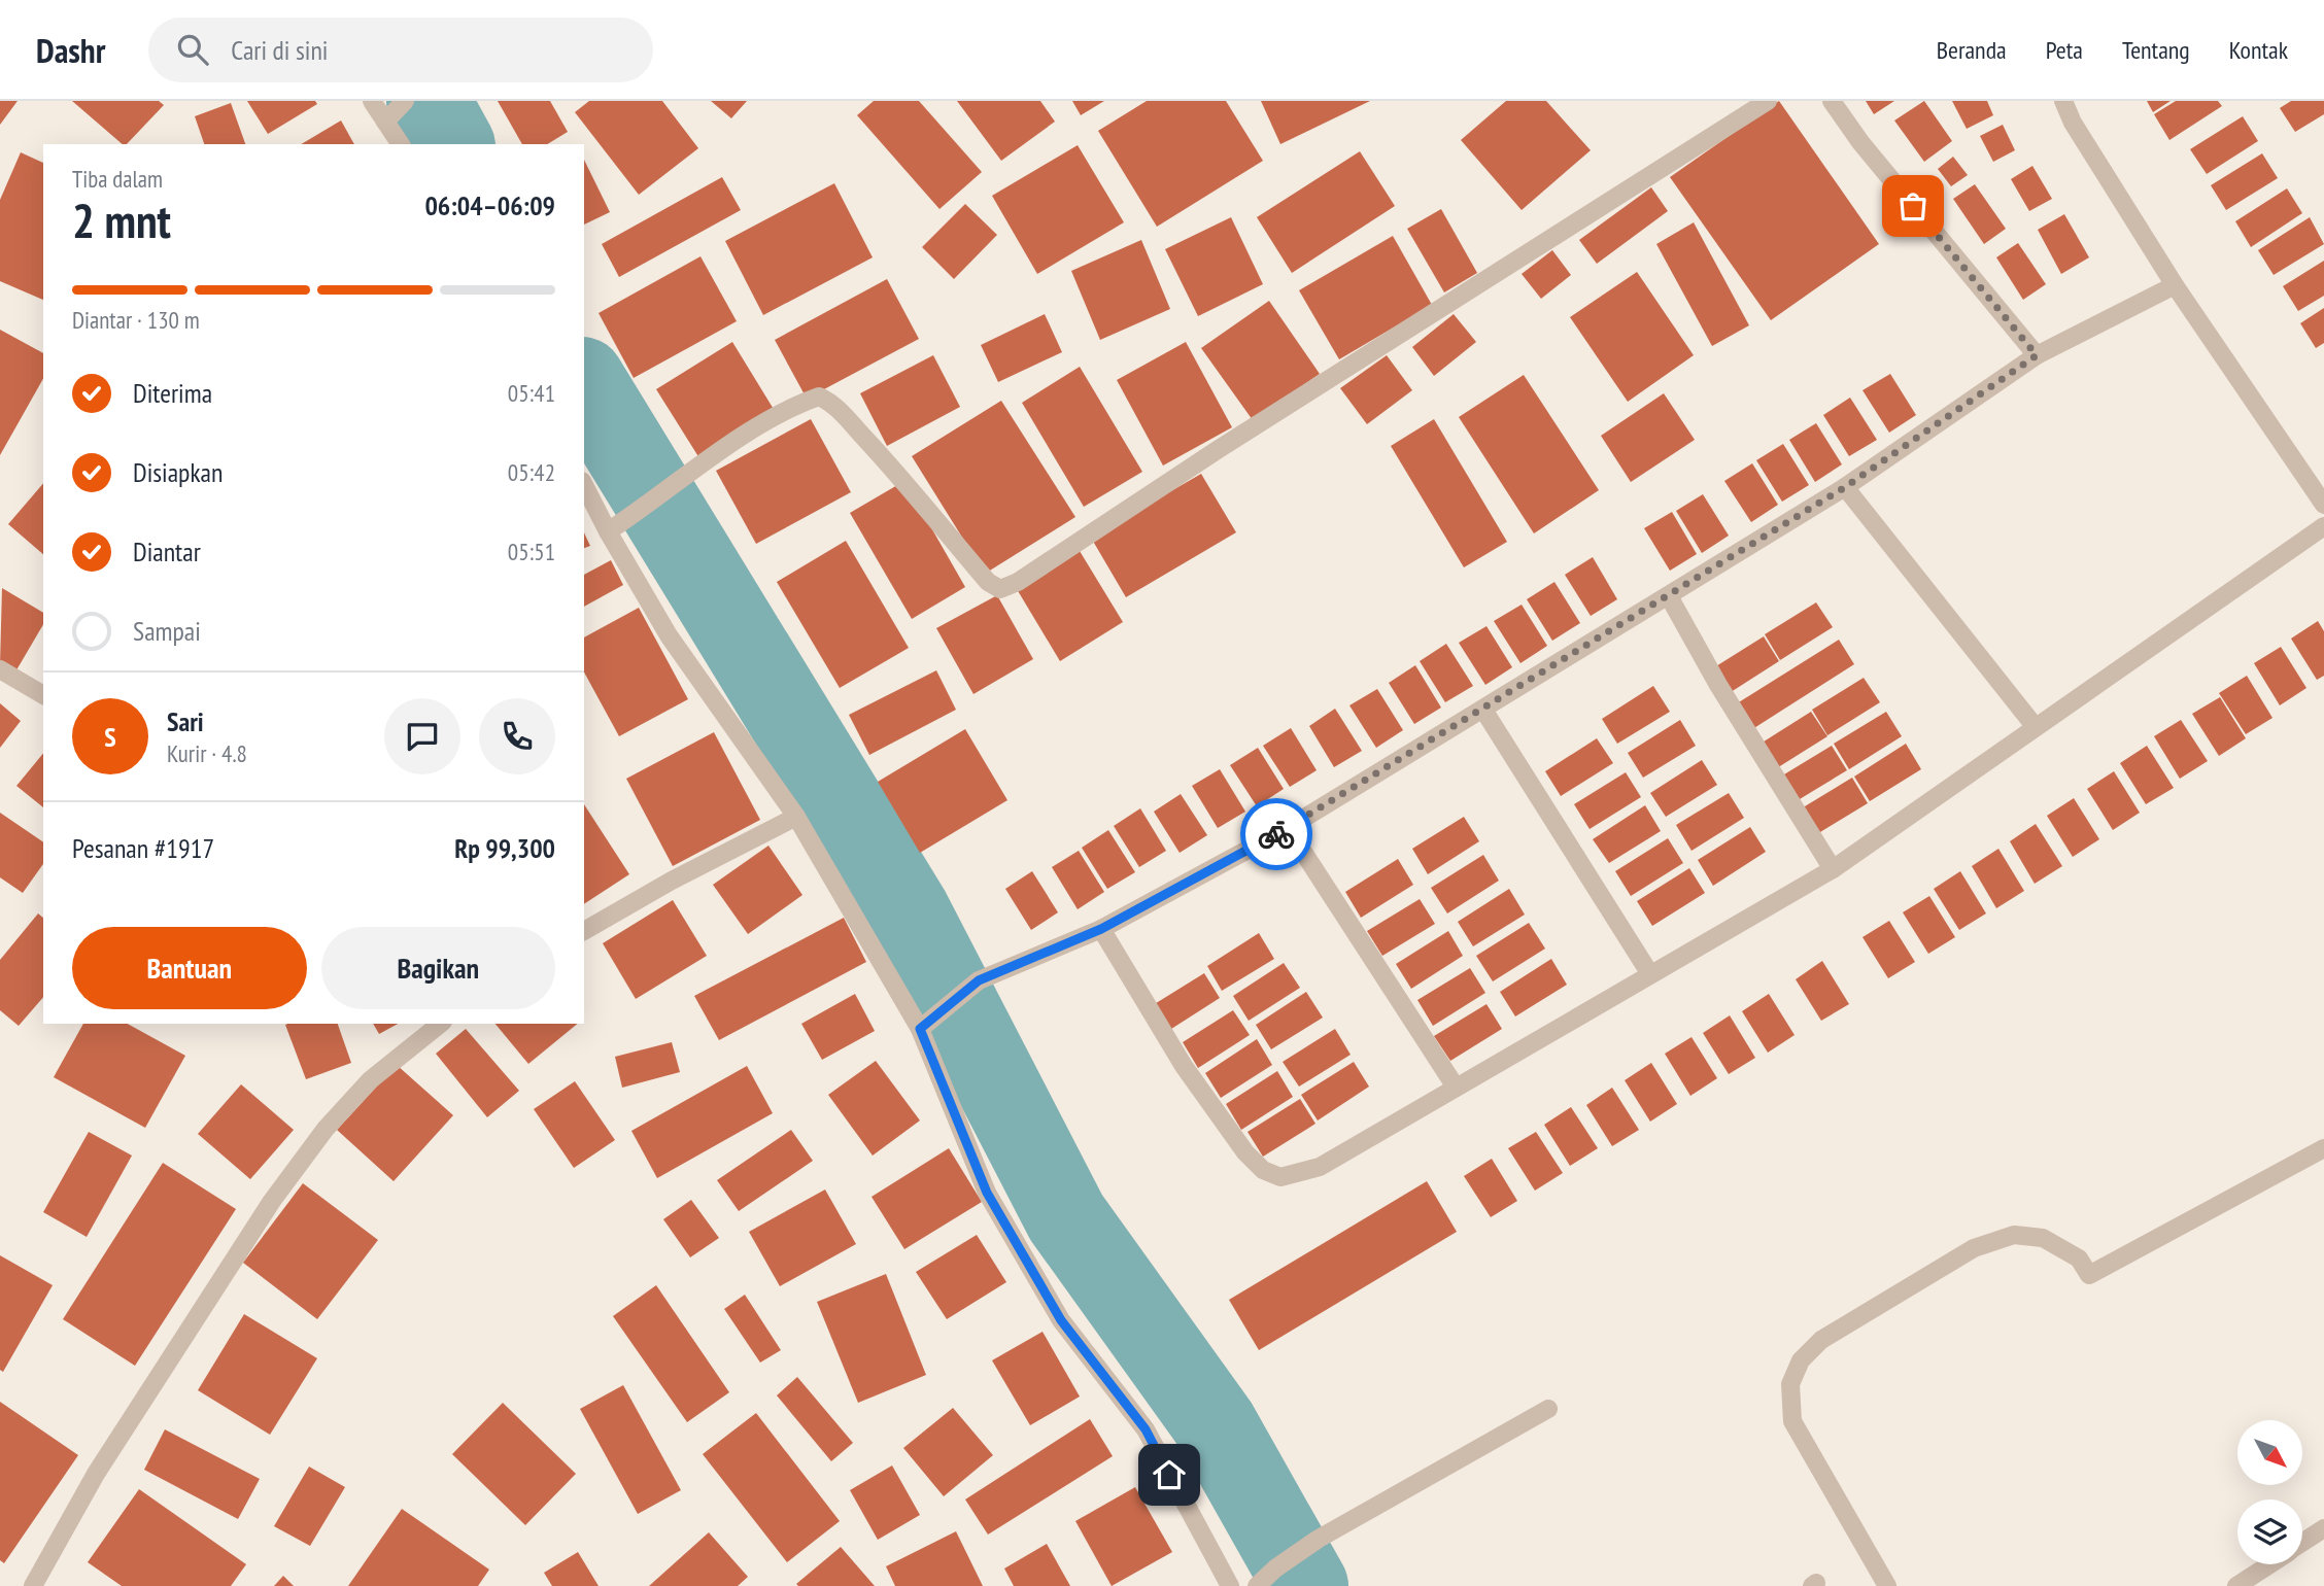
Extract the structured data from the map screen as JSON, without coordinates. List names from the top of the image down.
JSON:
{
  "north": "bottom right",
  "page": {
    "header": "Dashr",
    "search": "Cari di sini",
    "nav": [
      "Beranda",
      "Peta",
      "Tentang",
      "Kontak"
    ],
    "heading": ["2 mnt", "Tiba dalam", "06:04–06:09"],
    "panel": [
      "Sari",
      "Kurir · 4.8",
      "Pesanan #1917",
      "Rp 99,300"
    ],
    "bar": "Diantar · 130 m",
    "list": [
      ["Diterima", "05:41"],
      ["Disiapkan", "05:42"],
      ["Diantar", "05:51"],
      "Sampai"
    ],
    "round": "S",
    "buttons": ["Bantuan", "Bagikan"]
  }
}
